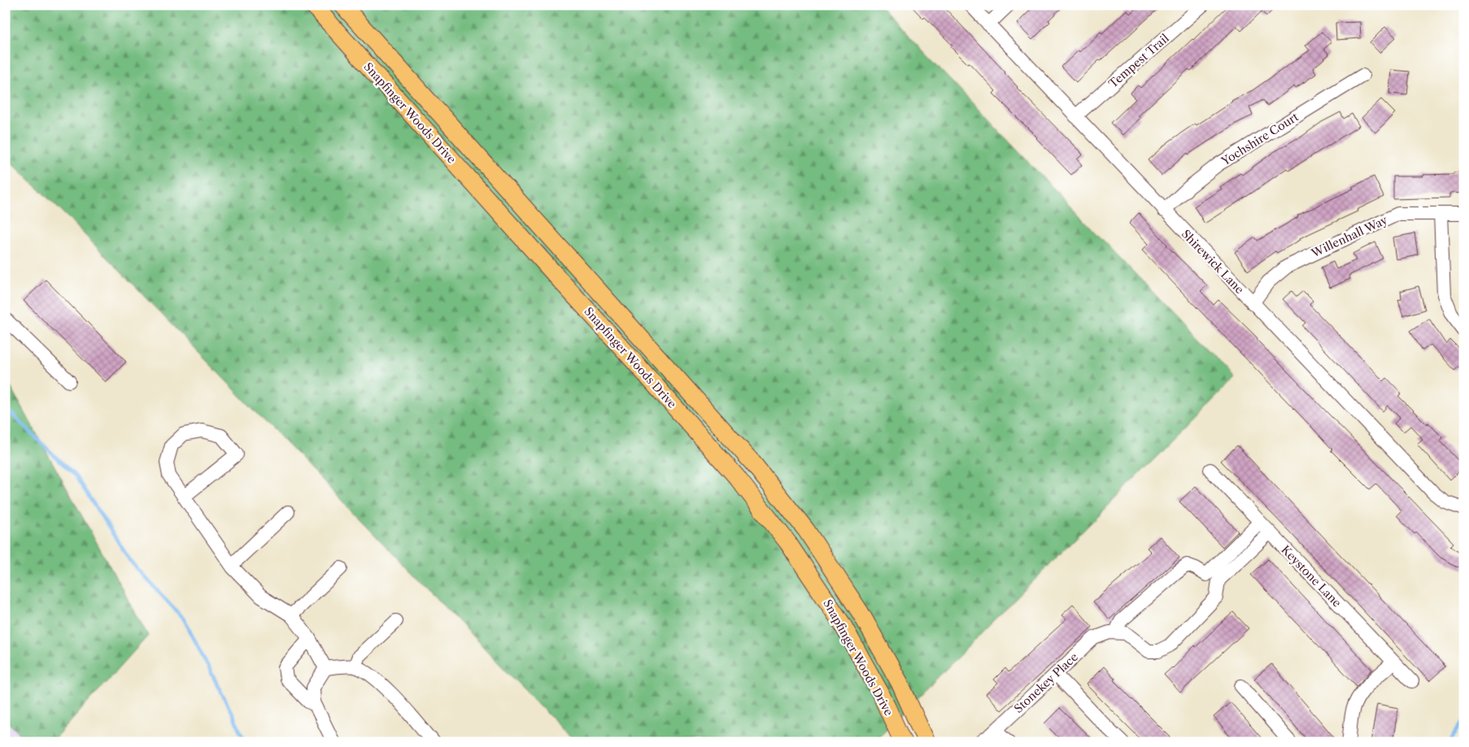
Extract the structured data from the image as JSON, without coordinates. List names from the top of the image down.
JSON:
{
  "streets": {
    "main road": ["Snapfinger Woods Drive"],
    "street": [
      "Tempest Trail",
      "Yochshire Court",
      "Willenhall Way",
      "Shirewick Lane",
      "Keystone Lane",
      "Stonekey Place"
    ]
  },
  "crossings": [
    ["Tempest Trail", "Shirewick Lane"],
    ["Yochshire Court", "Shirewick Lane"],
    ["Willenhall Way", "Shirewick Lane"]
  ]
}
